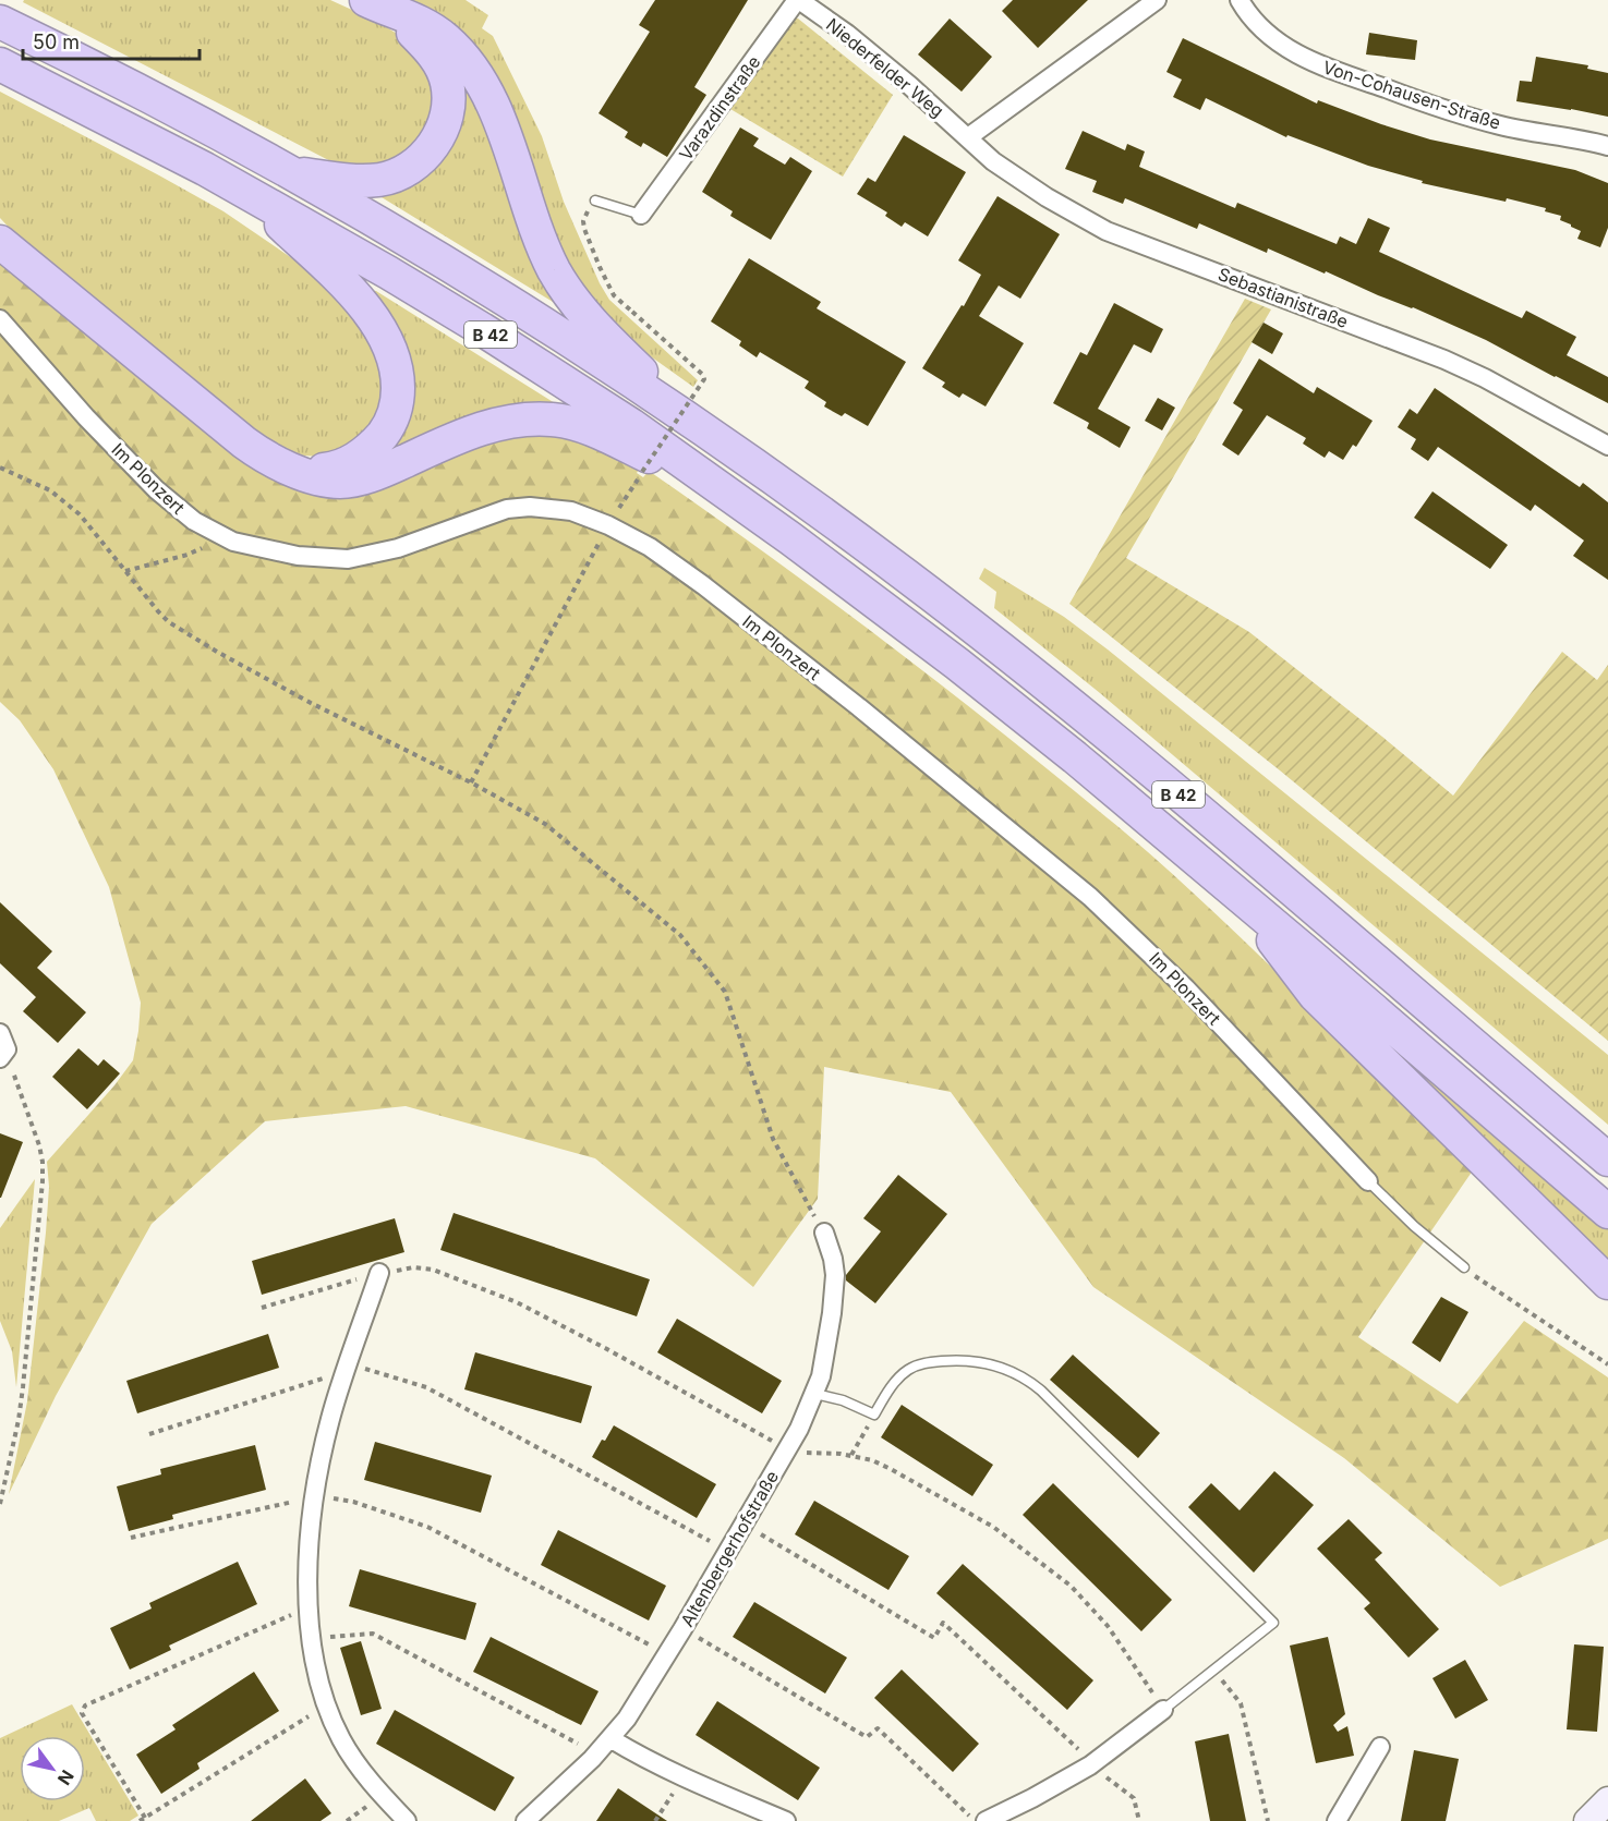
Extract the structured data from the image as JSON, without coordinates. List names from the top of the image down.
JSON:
{
  "streets": {
    "highway": ["B 42"],
    "street": [
      "Niederfelder Weg",
      "Von-Cohausen-Straße",
      "Varazdinstraße",
      "Sebastianistraße",
      "Im Plonzert",
      "Altenbergerhofstraße"
    ]
  },
  "crossings": [
    ["Niederfelder Weg", "Varazdinstraße"],
    ["Niederfelder Weg", "Sebastianistraße"]
  ],
  "scale_bar": "50 m",
  "north": "bottom right"
}
